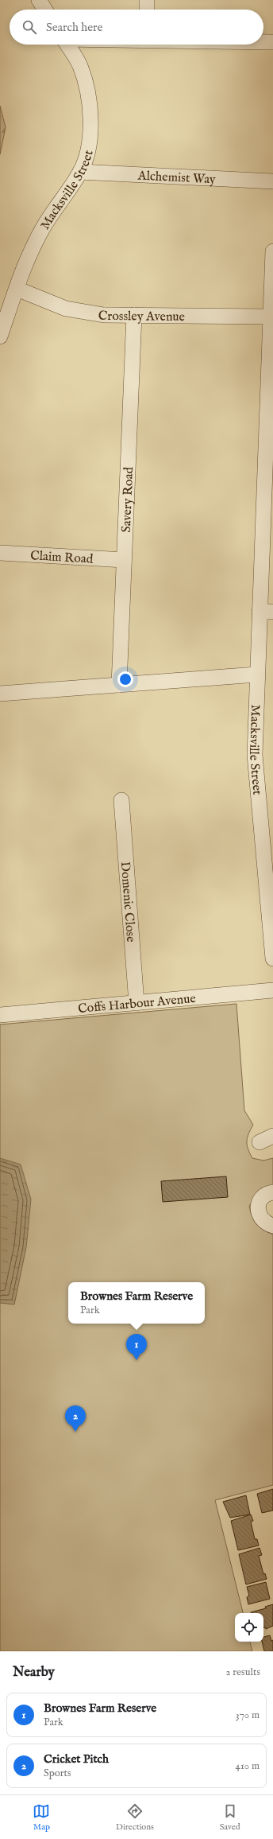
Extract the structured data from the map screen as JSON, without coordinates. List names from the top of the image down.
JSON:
{
  "streets": {
    "street": [
      "Alchemist Way",
      "Macksville Street",
      "Crossley Avenue",
      "Savery Road",
      "Claim Road",
      "Domenic Close",
      "Coffs Harbour Avenue"
    ]
  },
  "crossings": [
    ["Alchemist Way", "Macksville Street"],
    ["Macksville Street", "Crossley Avenue"],
    ["Crossley Avenue", "Savery Road"],
    ["Savery Road", "Claim Road"],
    ["Domenic Close", "Coffs Harbour Avenue"]
  ],
  "page": {
    "search": "Search here",
    "popup": ["Brownes Farm Reserve", "Park"],
    "pins": ["1", "2"],
    "heading": ["Nearby", "2 results"],
    "list": [
      {
        "mark": "1",
        "name": "Brownes Farm Reserve",
        "note": "Park",
        "value": "370 m"
      },
      {
        "mark": "2",
        "name": "Cricket Pitch",
        "note": "Sports",
        "value": "410 m"
      }
    ],
    "nav": ["Map", "Directions", "Saved"]
  }
}
